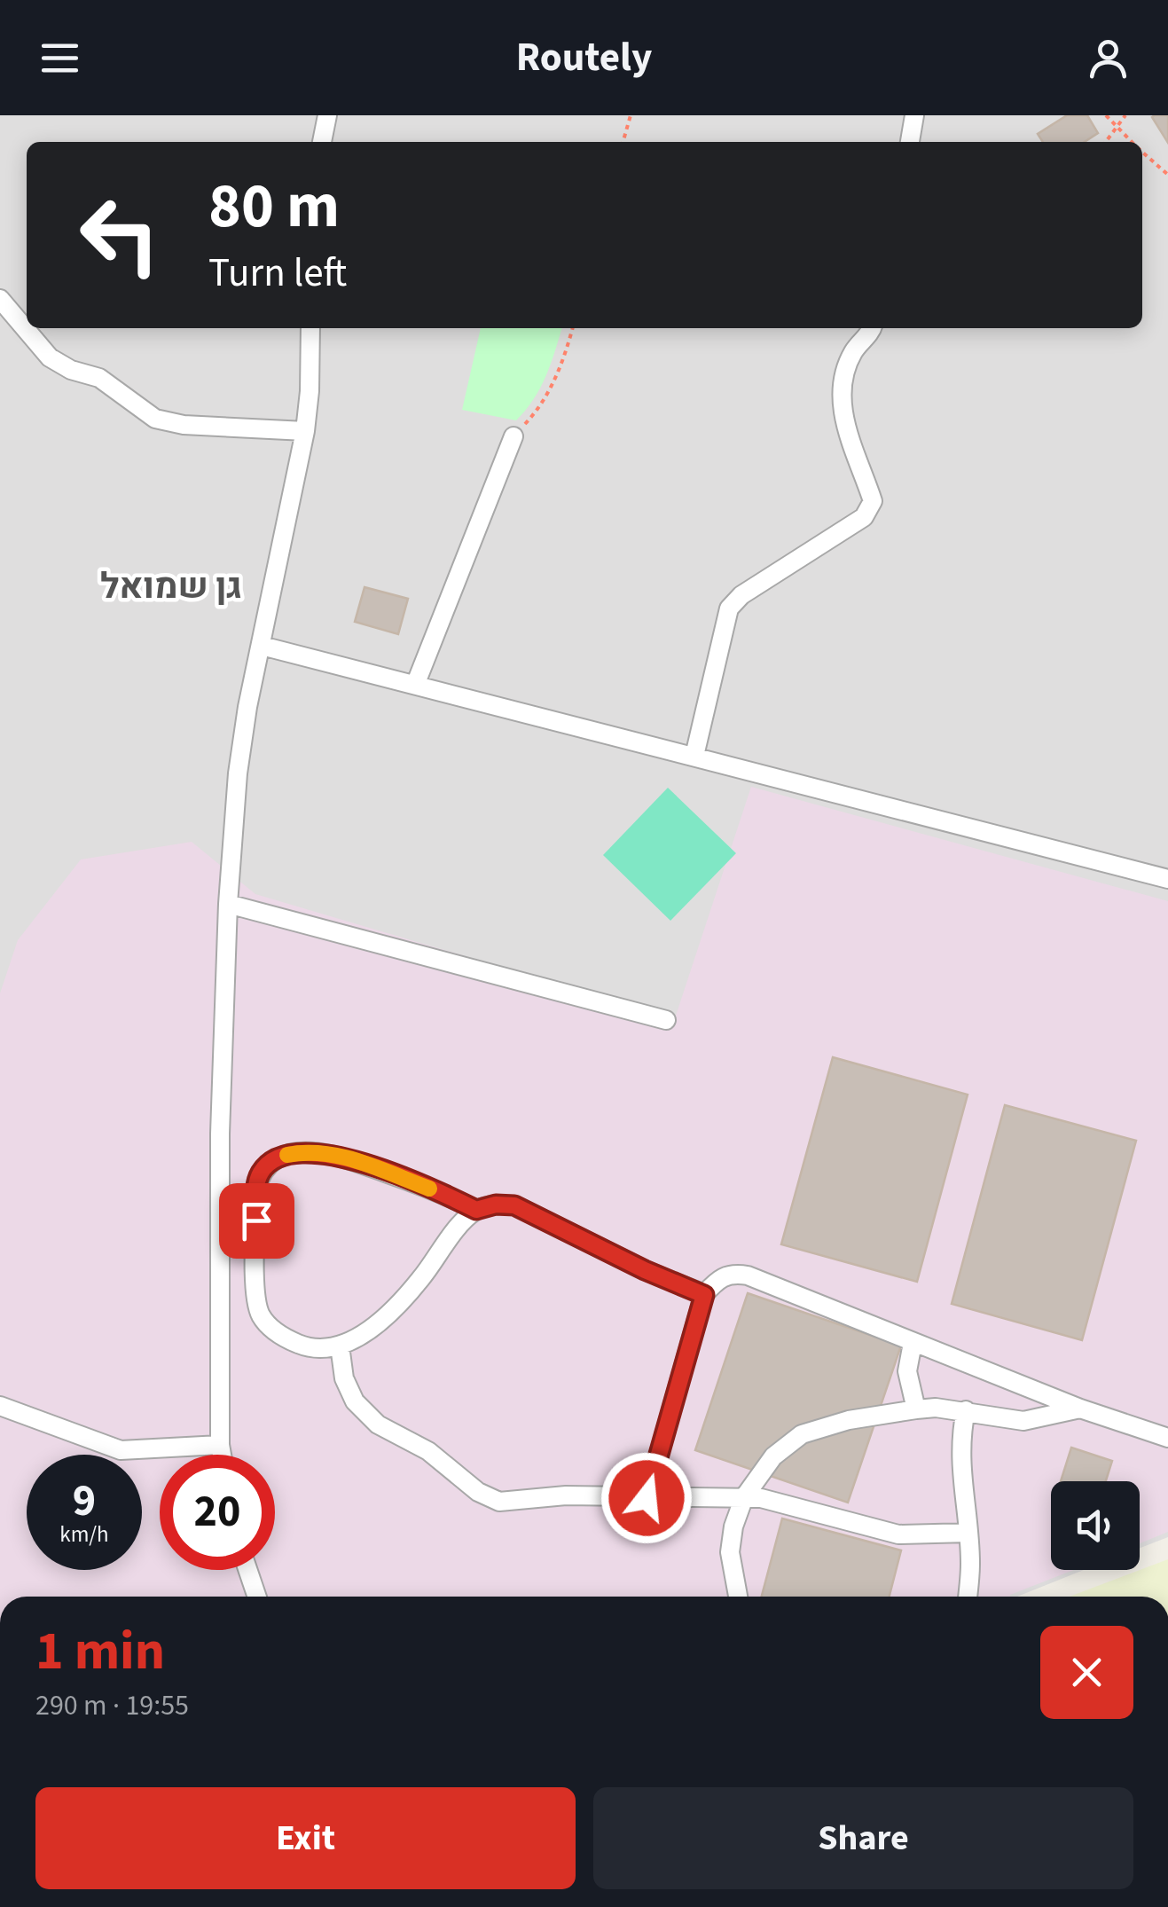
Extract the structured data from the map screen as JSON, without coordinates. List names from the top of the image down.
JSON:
{
  "districts": ["גן שמואל"],
  "page": {
    "header": "Routely",
    "turn": ["80 m", "Turn left"],
    "speed": "9 km/h",
    "limit": "20",
    "heading": ["1 min", "290 m · 19:55"],
    "buttons": ["Exit", "Share"]
  }
}
